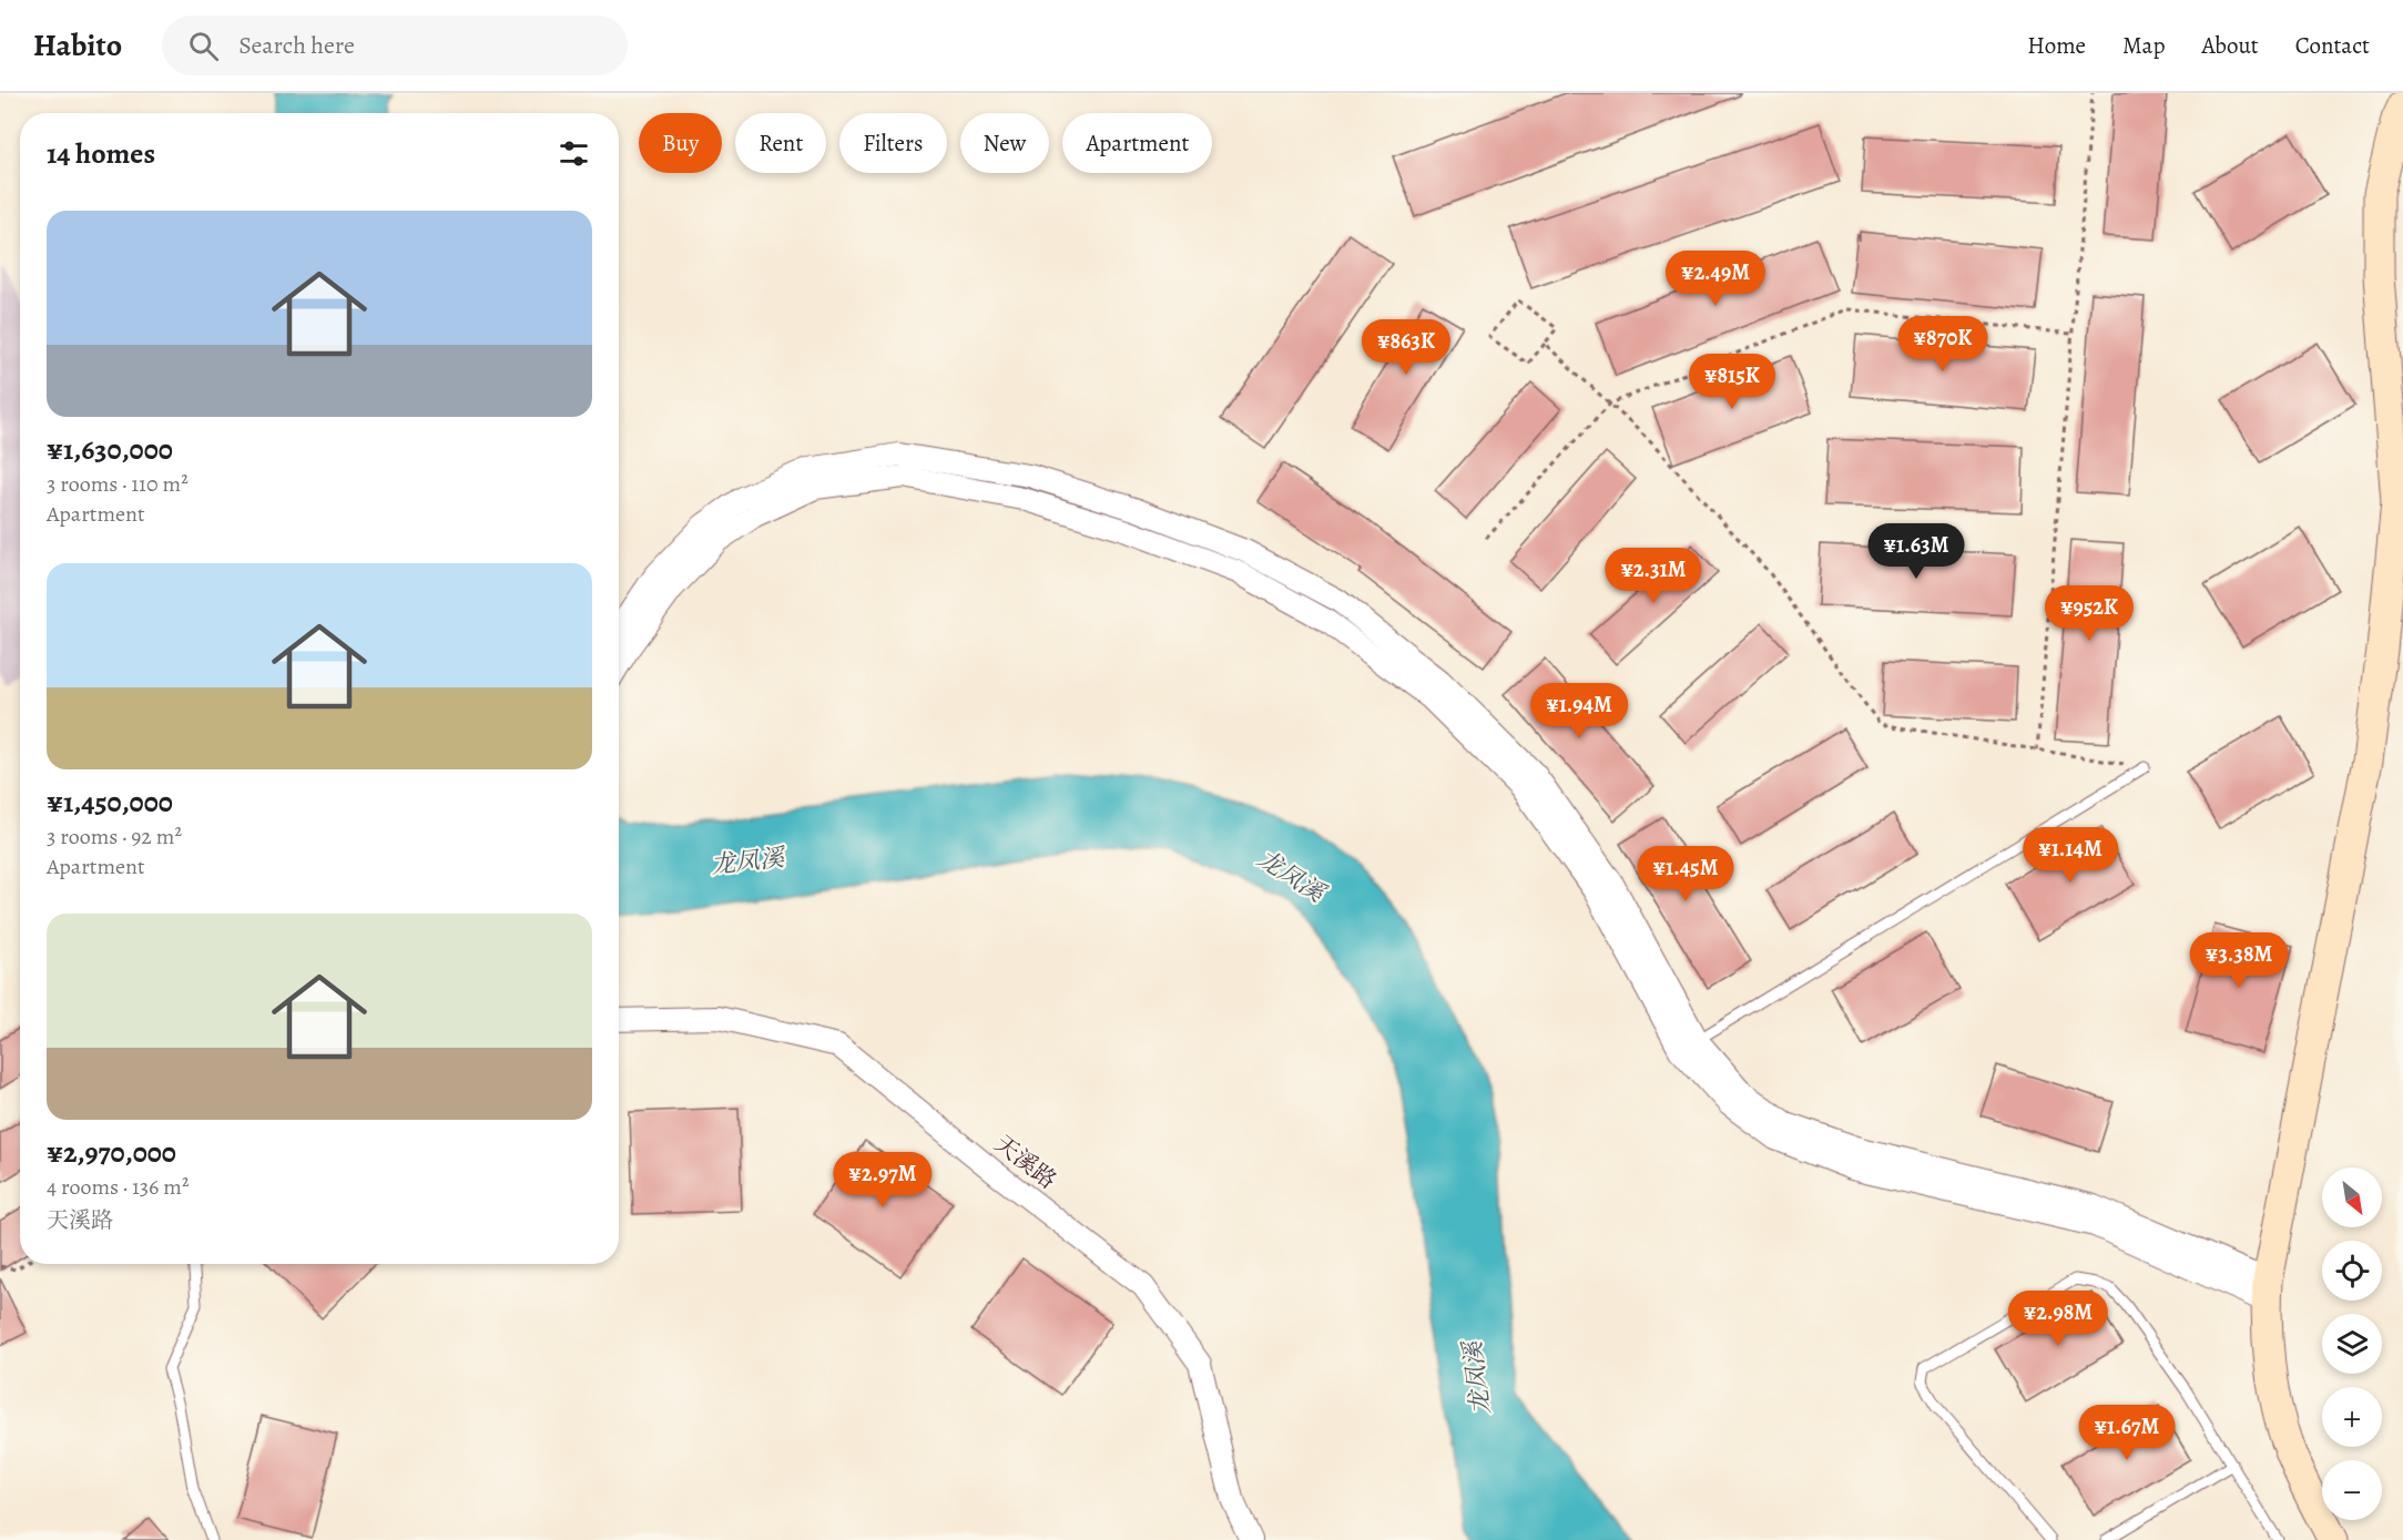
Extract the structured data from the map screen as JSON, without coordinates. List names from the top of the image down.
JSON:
{
  "streets": {
    "street": ["天溪路"]
  },
  "water": ["龙凤溪"],
  "north": "bottom right",
  "page": {
    "header": "Habito",
    "search": "Search here",
    "nav": [
      "Home",
      "Map",
      "About",
      "Contact"
    ],
    "chip": [
      "Buy",
      "Rent",
      "Filters",
      "New",
      "Apartment"
    ],
    "heading": "14 homes",
    "list": [
      {
        "name": "¥1,630,000",
        "note": "3 rooms · 110 m² · Apartment"
      },
      {
        "name": "¥1,450,000",
        "note": "3 rooms · 92 m² · Apartment"
      },
      {
        "name": "¥2,970,000",
        "note": "4 rooms · 136 m² · 天溪路"
      }
    ],
    "price": [
      "¥2.49M",
      "¥870K",
      "¥863K",
      "¥815K",
      "¥1.63M",
      "¥2.31M",
      "¥952K",
      "¥1.94M",
      "¥1.14M",
      "¥1.45M",
      "¥3.38M",
      "¥2.97M",
      "¥2.98M",
      "¥1.67M"
    ],
    "map_buttons": ["+", "−"]
  }
}
